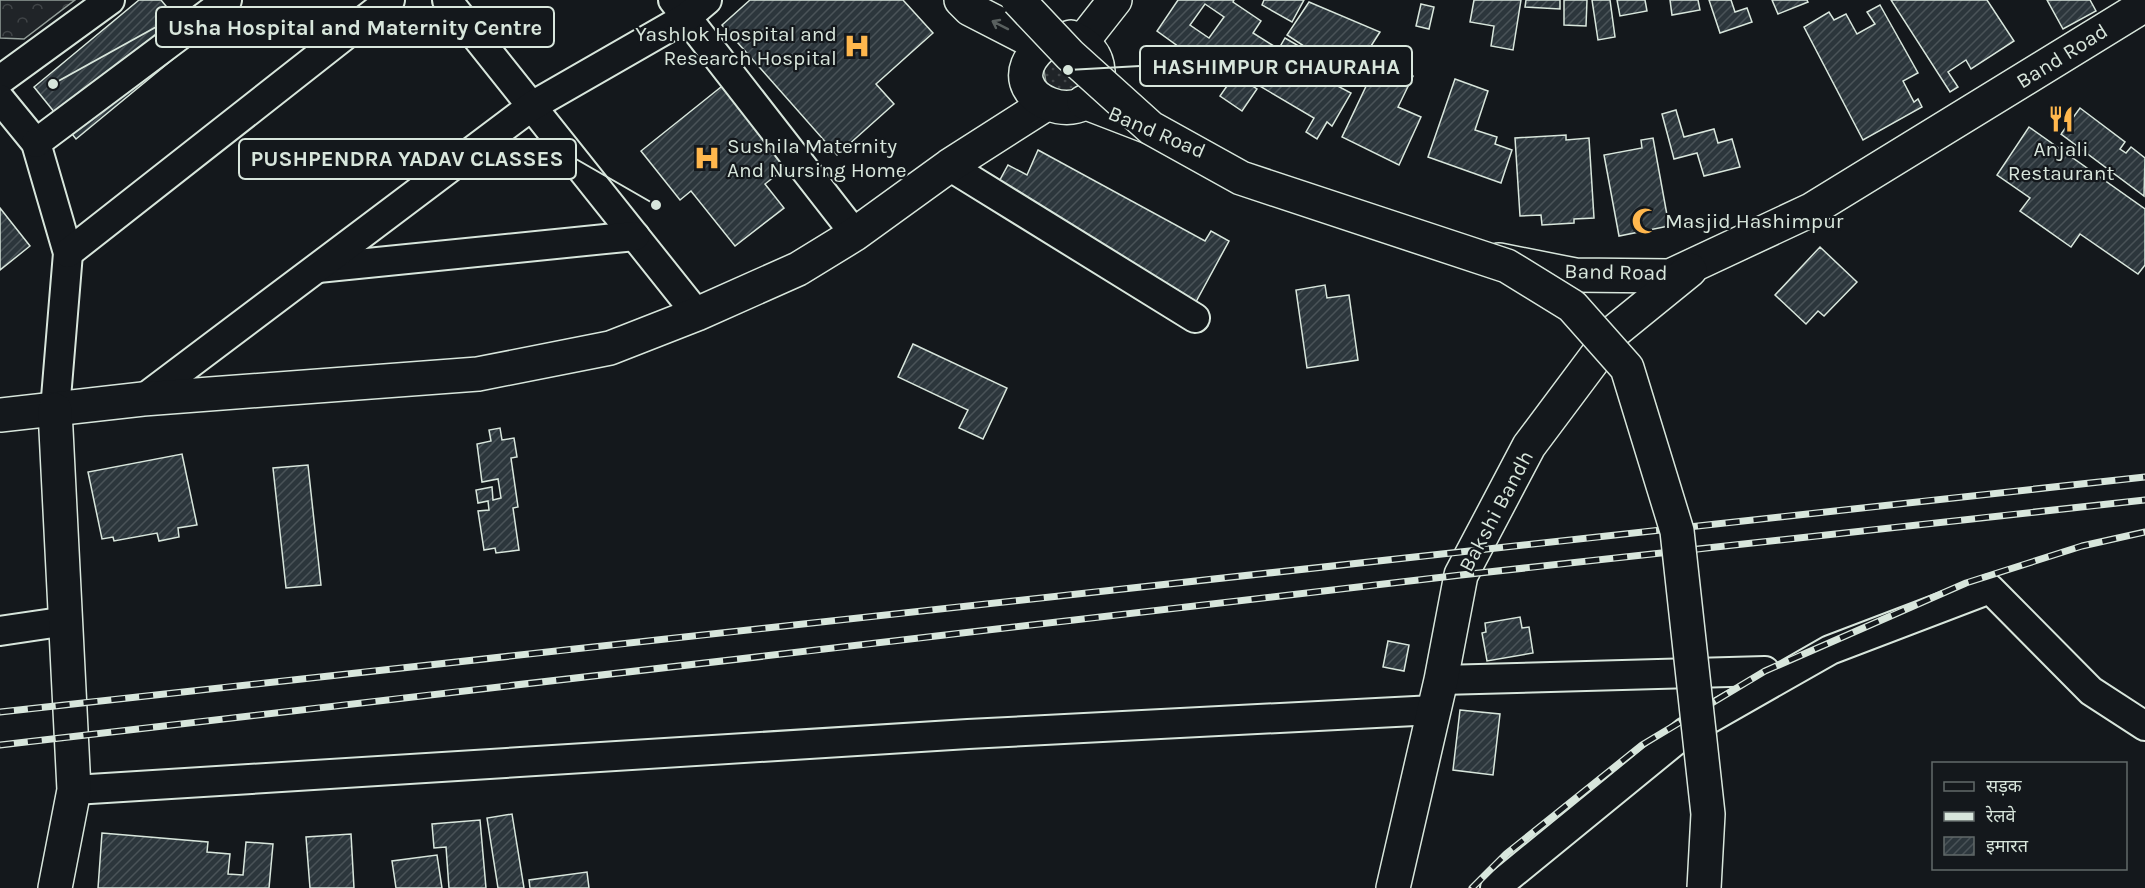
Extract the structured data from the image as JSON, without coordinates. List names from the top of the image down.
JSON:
{
  "streets": {
    "main road": ["Band Road", "Bakshi Bandh"]
  },
  "crossings": [
    ["Band Road", "Bakshi Bandh"]
  ],
  "places": {
    "hospital": ["Yashlok Hospital and Research Hospital", "Sushila Maternity And Nursing Home"],
    "other": ["HASHIMPUR CHAURAHA", "Usha Hospital and Maternity Centre", "PUSHPENDRA YADAV CLASSES"],
    "restaurant": ["Anjali Restaurant"],
    "mosque": ["Masjid Hashimpur"]
  },
  "legend": ["सड़क", "रेलवे", "इमारत"]
}
